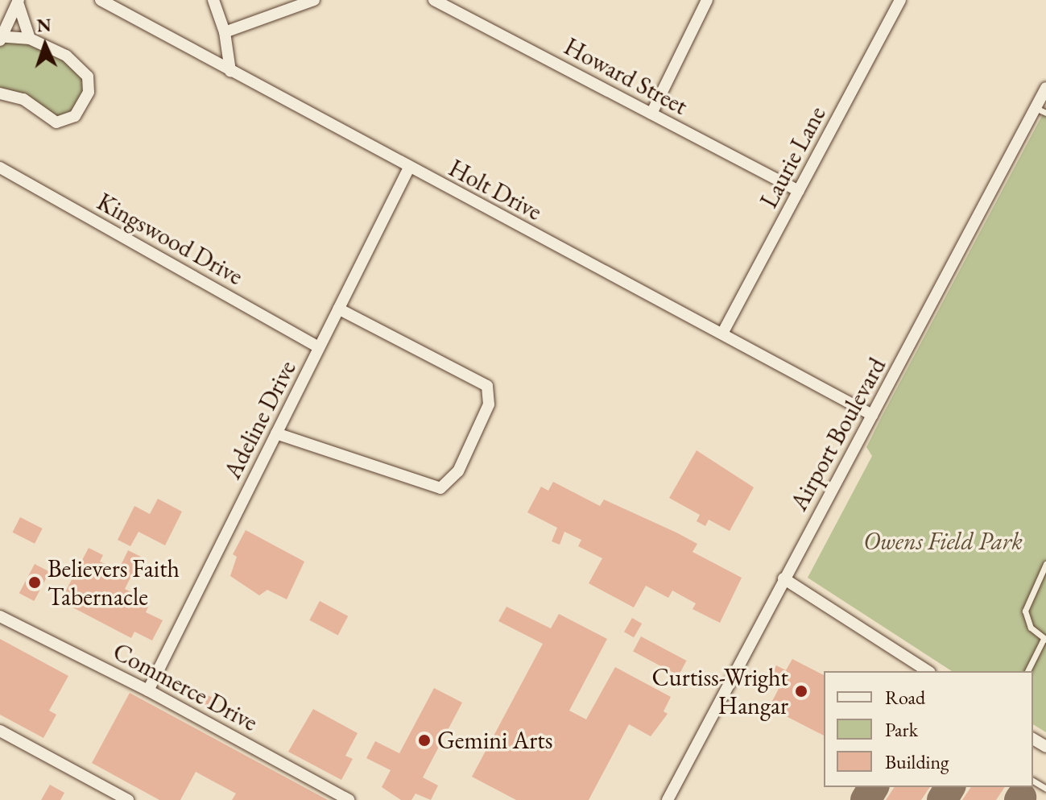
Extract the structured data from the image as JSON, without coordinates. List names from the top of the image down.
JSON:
{
  "streets": {
    "street": [
      "Howard Street",
      "Laurie Lane",
      "Holt Drive",
      "Kingswood Drive",
      "Adeline Drive",
      "Airport Boulevard",
      "Commerce Drive"
    ]
  },
  "crossings": [
    ["Howard Street", "Laurie Lane"],
    ["Laurie Lane", "Holt Drive"],
    ["Holt Drive", "Adeline Drive"],
    ["Holt Drive", "Airport Boulevard"],
    ["Kingswood Drive", "Adeline Drive"],
    ["Adeline Drive", "Commerce Drive"]
  ],
  "parks": ["Owens Field Park"],
  "places": ["Believers Faith Tabernacle", "Curtiss-Wright Hangar", "Gemini Arts"],
  "legend": ["Road", "Park", "Building"],
  "north": "top"
}
